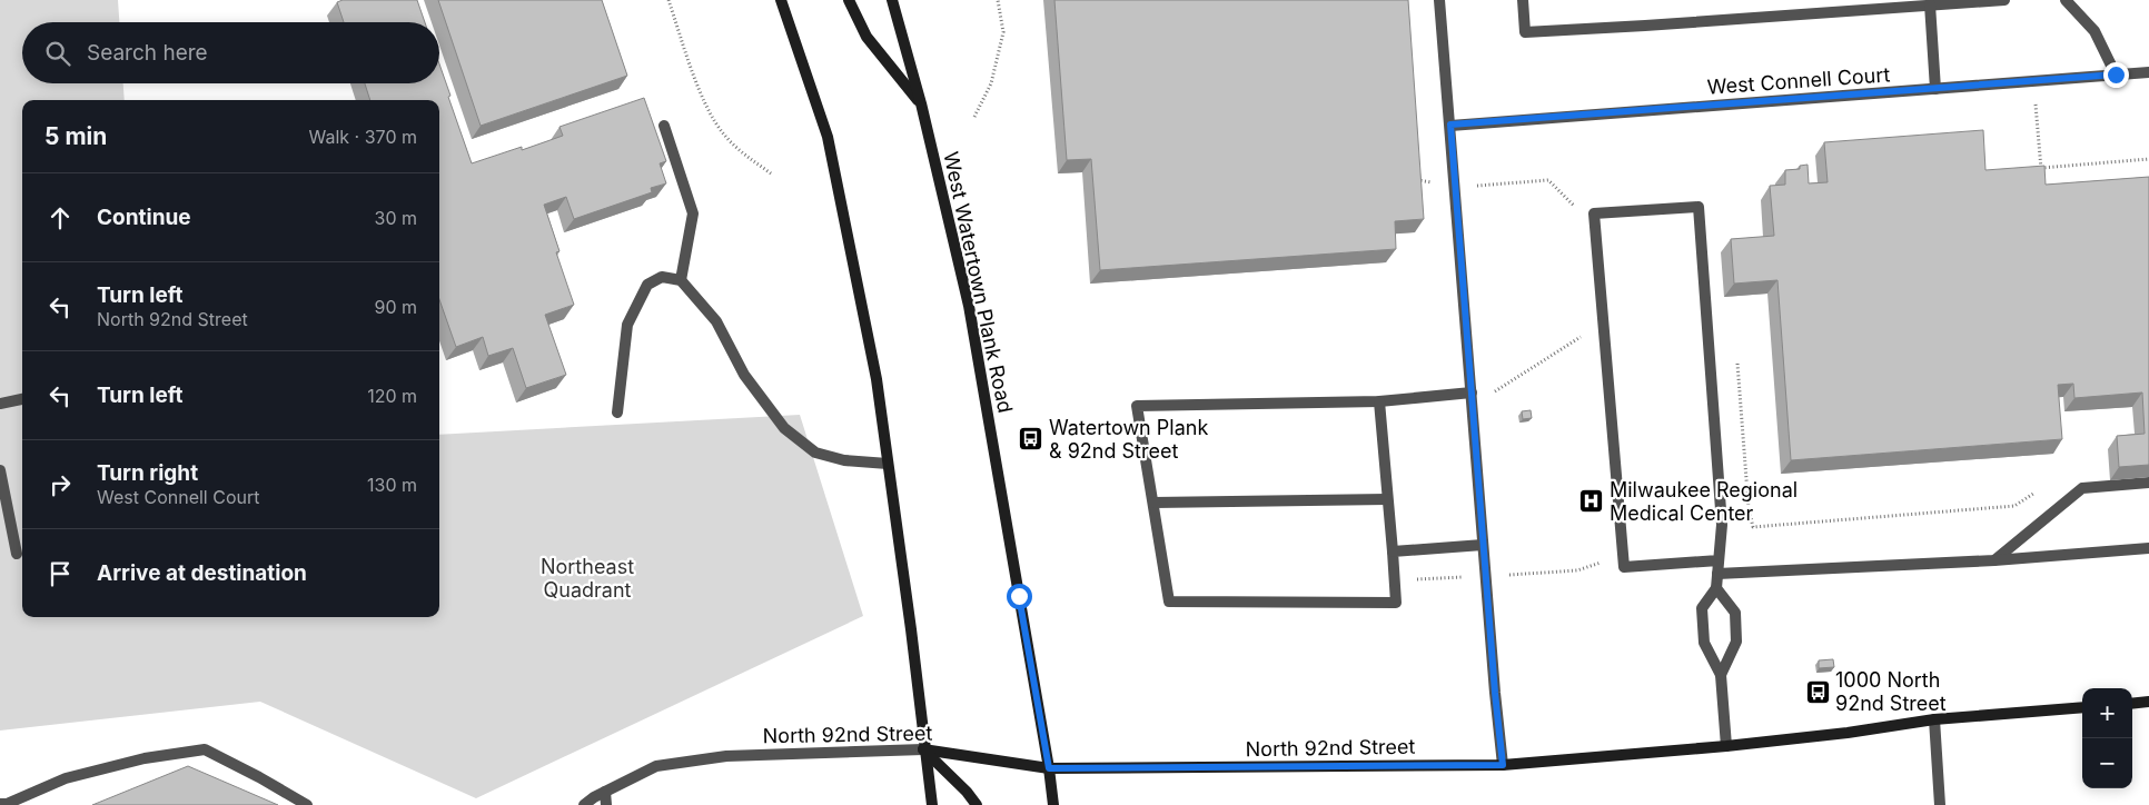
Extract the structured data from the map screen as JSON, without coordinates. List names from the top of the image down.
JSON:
{
  "streets": {
    "main road": ["West Watertown Plank Road", "North 92nd Street"],
    "street": ["West Connell Court"]
  },
  "crossings": [
    ["West Watertown Plank Road", "North 92nd Street"]
  ],
  "parks": ["Northeast Quadrant"],
  "places": {
    "bus stop": ["Watertown Plank & 92nd Street", "1000 North 92nd Street"],
    "hospital": ["Milwaukee Regional Medical Center"]
  },
  "page": {
    "search": "Search here",
    "heading": ["5 min", "Walk · 370 m"],
    "list": [
      ["Continue", "30 m"],
      ["Turn left", "North 92nd Street", "90 m"],
      ["Turn left", "120 m"],
      ["Turn right", "West Connell Court", "130 m"],
      "Arrive at destination"
    ],
    "map_buttons": ["+", "−"]
  }
}
